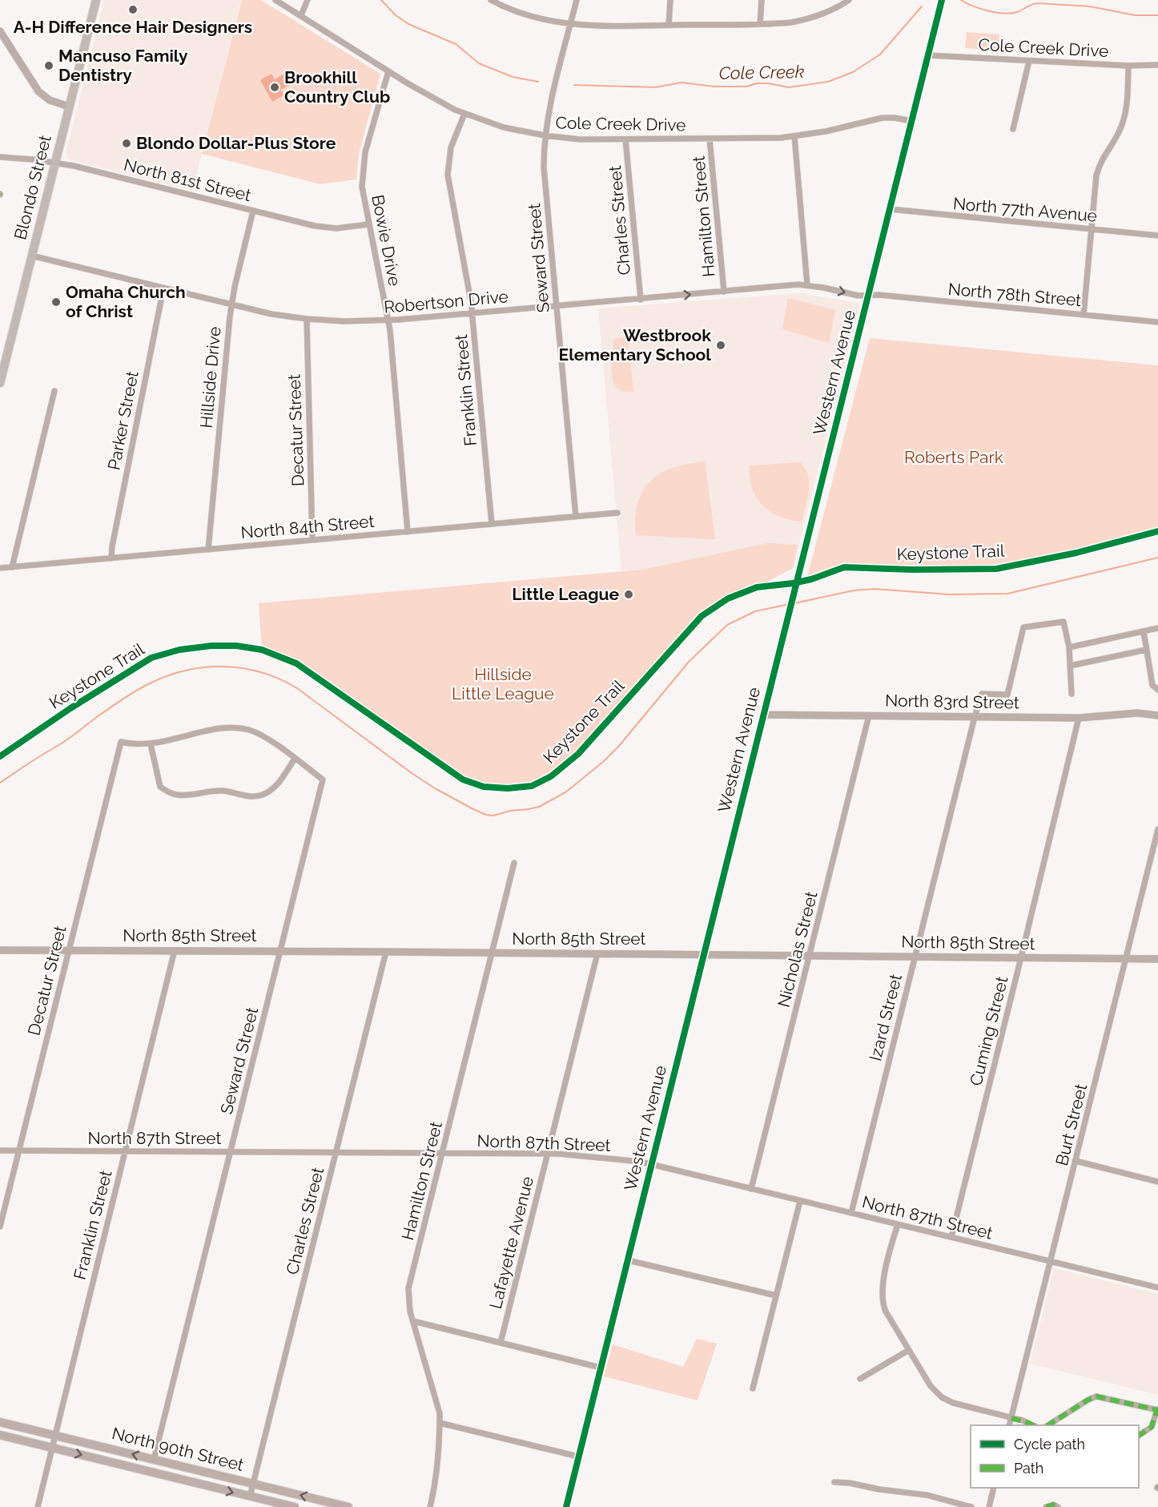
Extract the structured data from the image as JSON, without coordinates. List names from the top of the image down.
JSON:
{
  "streets": {
    "main road": ["Blondo Street", "North 90th Street"],
    "street": [
      "Cole Creek Drive",
      "North 81st Street",
      "North 77th Avenue",
      "Hamilton Street",
      "Charles Street",
      "Bowie Drive",
      "Seward Street",
      "North 78th Street",
      "Robertson Drive",
      "Western Avenue",
      "Hillside Drive",
      "Franklin Street",
      "Parker Street",
      "Decatur Street",
      "North 84th Street",
      "North 83rd Street",
      "North 85th Street",
      "Nicholas Street",
      "Izard Street",
      "Cuming Street",
      "Burt Street",
      "North 87th Street",
      "Lafayette Avenue"
    ],
    "cycle path": ["Keystone Trail"]
  },
  "crossings": [
    ["Cole Creek Drive", "Hamilton Street"],
    ["Cole Creek Drive", "Charles Street"],
    ["Cole Creek Drive", "Bowie Drive"],
    ["Cole Creek Drive", "Seward Street"],
    ["Cole Creek Drive", "Western Avenue"],
    ["Cole Creek Drive", "Franklin Street"],
    ["North 81st Street", "Blondo Street"],
    ["North 81st Street", "Bowie Drive"],
    ["North 81st Street", "Hillside Drive"],
    ["Blondo Street", "Robertson Drive"],
    ["North 77th Avenue", "Western Avenue"],
    ["Hamilton Street", "Robertson Drive"],
    ["Hamilton Street", "North 85th Street"],
    ["Hamilton Street", "North 87th Street"],
    ["Charles Street", "Robertson Drive"],
    ["Charles Street", "North 85th Street"],
    ["Charles Street", "North 87th Street"],
    ["Charles Street", "North 90th Street"],
    ["Bowie Drive", "Robertson Drive"],
    ["Bowie Drive", "North 84th Street"],
    ["Seward Street", "Robertson Drive"],
    ["Seward Street", "North 84th Street"],
    ["Seward Street", "North 85th Street"],
    ["Seward Street", "North 87th Street"],
    ["Seward Street", "North 90th Street"],
    ["North 78th Street", "Robertson Drive"],
    ["North 78th Street", "Western Avenue"],
    ["Robertson Drive", "Western Avenue"],
    ["Robertson Drive", "Hillside Drive"],
    ["Robertson Drive", "Franklin Street"],
    ["Robertson Drive", "Parker Street"],
    ["Robertson Drive", "Decatur Street"],
    ["Western Avenue", "North 83rd Street"],
    ["Western Avenue", "North 85th Street"],
    ["Western Avenue", "North 87th Street"],
    ["Hillside Drive", "North 84th Street"],
    ["Franklin Street", "North 84th Street"],
    ["Franklin Street", "North 85th Street"],
    ["Franklin Street", "North 87th Street"],
    ["Franklin Street", "North 90th Street"],
    ["Parker Street", "North 84th Street"],
    ["Decatur Street", "North 84th Street"],
    ["Decatur Street", "North 85th Street"],
    ["Decatur Street", "North 87th Street"],
    ["North 83rd Street", "Nicholas Street"],
    ["North 83rd Street", "Izard Street"],
    ["North 83rd Street", "Cuming Street"],
    ["North 85th Street", "Nicholas Street"],
    ["North 85th Street", "Izard Street"],
    ["North 85th Street", "Cuming Street"],
    ["North 85th Street", "Burt Street"],
    ["North 85th Street", "Lafayette Avenue"],
    ["Nicholas Street", "North 87th Street"],
    ["Izard Street", "North 87th Street"],
    ["Cuming Street", "North 87th Street"],
    ["Burt Street", "North 87th Street"],
    ["North 87th Street", "Lafayette Avenue"]
  ],
  "water": ["Cole Creek"],
  "parks": ["Roberts Park", "Hillside Little League"],
  "places": [
    "A-H Difference Hair Designers",
    "Mancuso Family Dentistry",
    "Brookhill Country Club",
    "Blondo Dollar-Plus Store",
    "Omaha Church of Christ",
    "Westbrook Elementary School",
    "Little League"
  ],
  "legend": ["Cycle path", "Path"]
}
